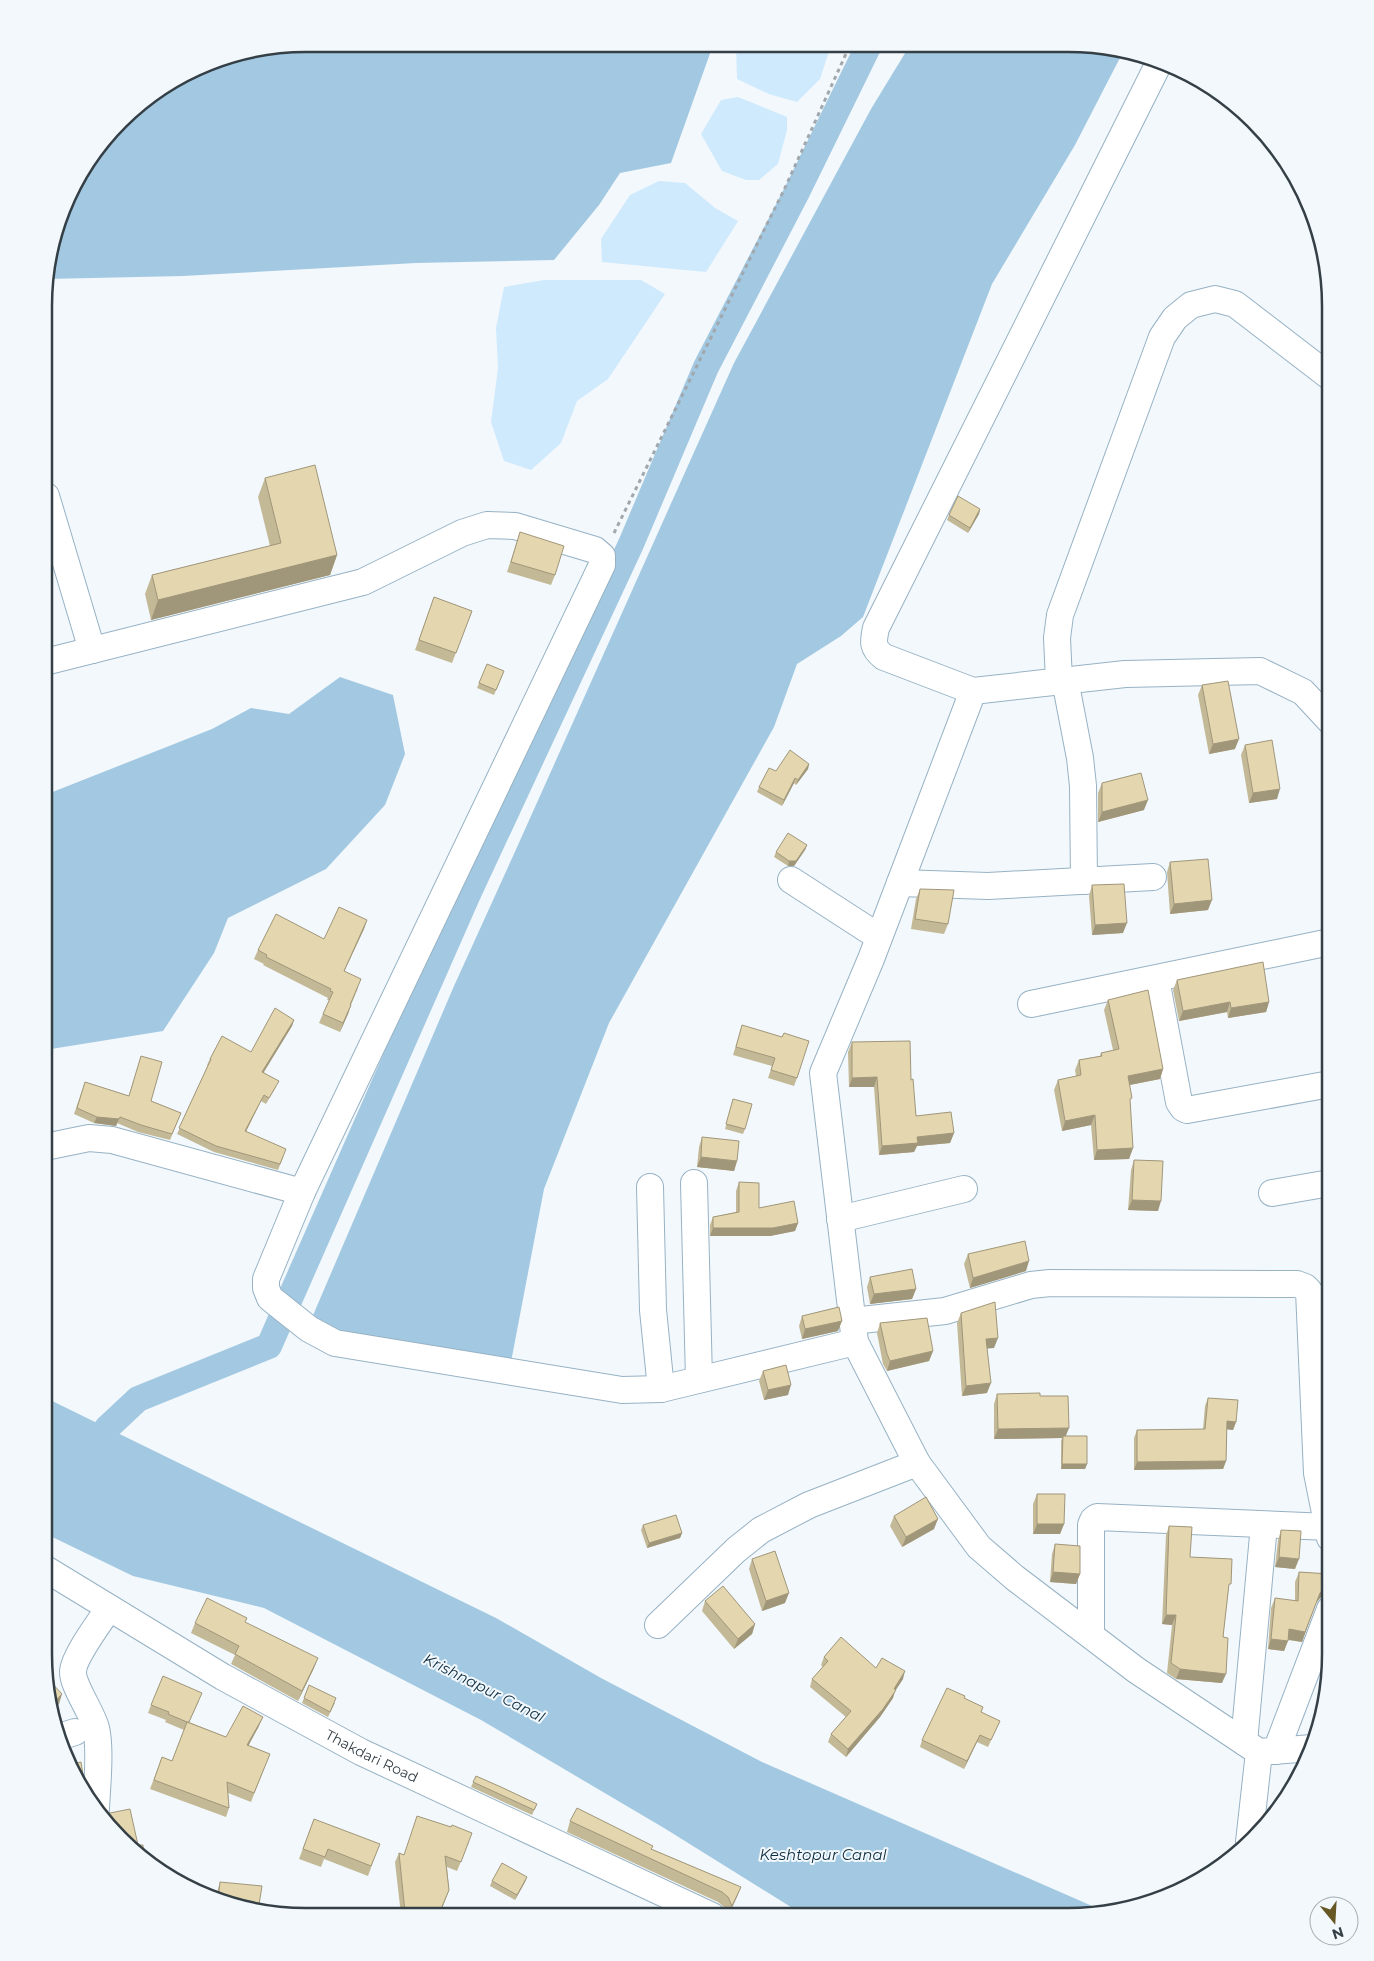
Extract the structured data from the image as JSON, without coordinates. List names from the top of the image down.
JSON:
{
  "streets": {
    "street": ["Thakdari Road"]
  },
  "water": ["Krishnapur Canal", "Keshtopur Canal"],
  "north": "bottom"
}
